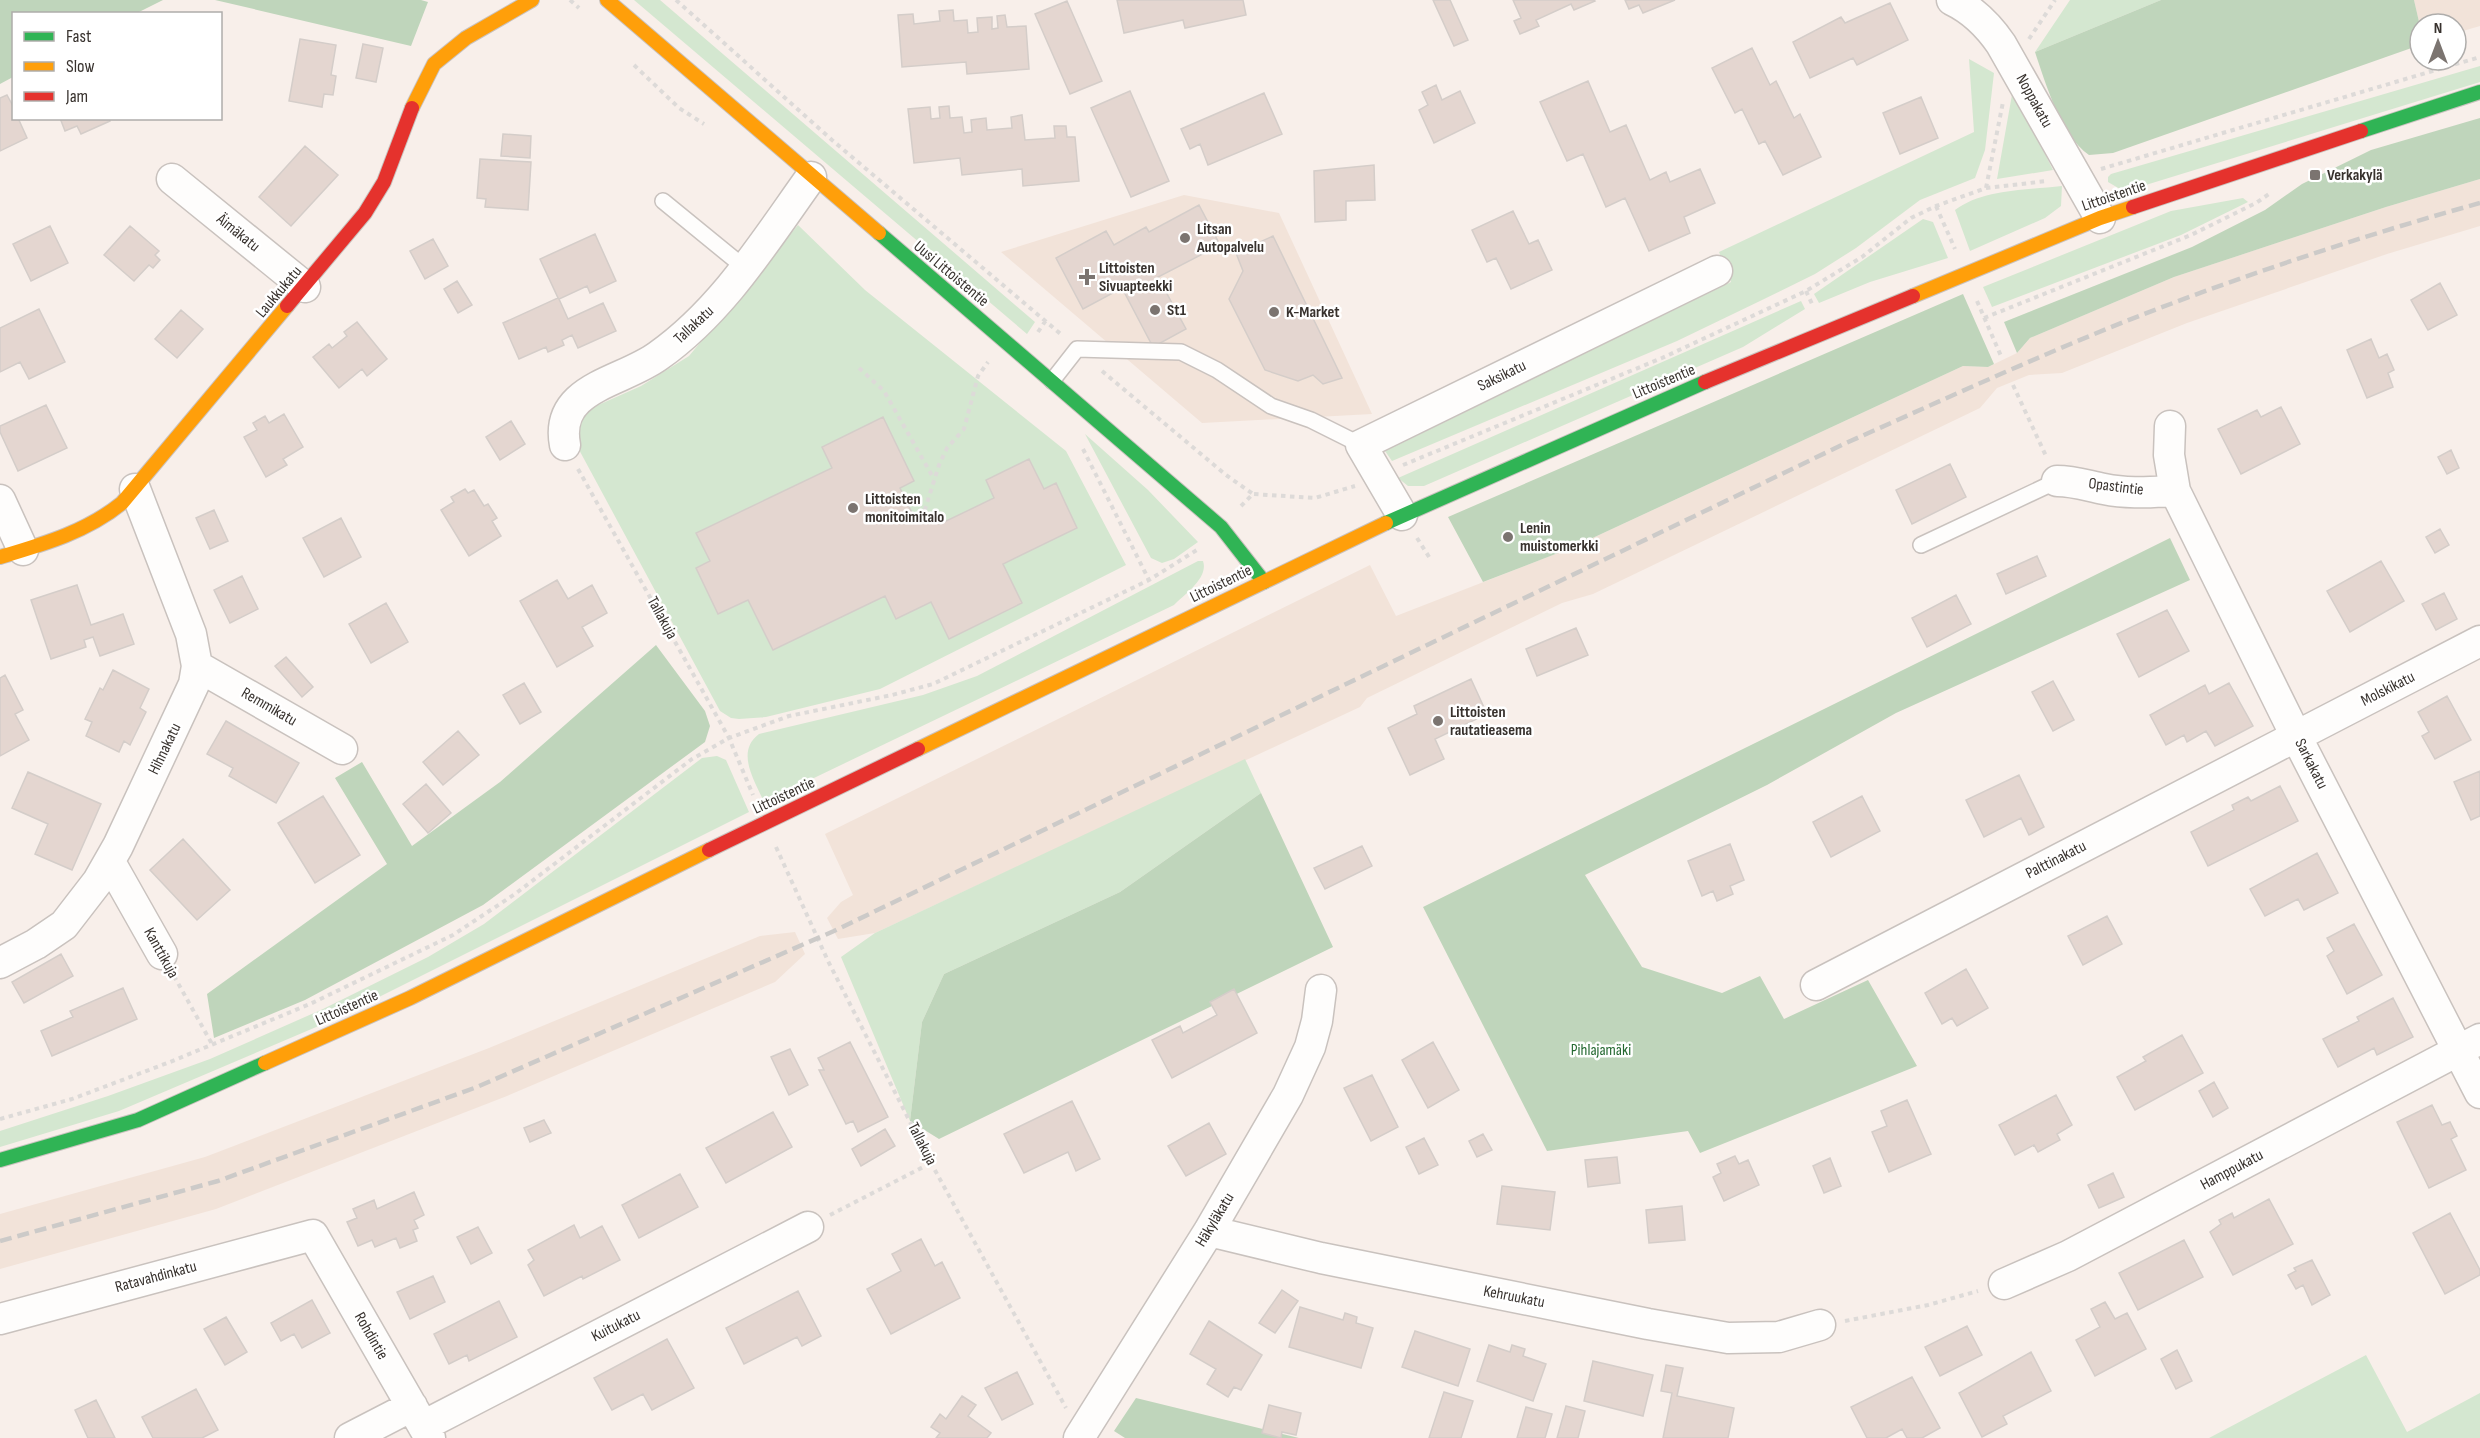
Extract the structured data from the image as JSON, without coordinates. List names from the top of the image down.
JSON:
{
  "streets": {
    "street": [
      "Noppakatu",
      "Littoistentie",
      "Äimäkatu",
      "Uusi Littoistentie",
      "Laukkukatu",
      "Tallakatu",
      "Saksikatu",
      "Opastintie",
      "Molskikatu",
      "Remmikatu",
      "Hihnakatu",
      "Sarkakatu",
      "Palttinakatu",
      "Kanttikuja",
      "Hamppukatu",
      "Häkyläkatu",
      "Ratavahdinkatu",
      "Kehruukatu",
      "Kuitukatu",
      "Rohdintie"
    ],
    "path": ["Tallakuja"]
  },
  "crossings": [
    ["Noppakatu", "Littoistentie"],
    ["Littoistentie", "Uusi Littoistentie"],
    ["Äimäkatu", "Laukkukatu"],
    ["Uusi Littoistentie", "Tallakatu"],
    ["Laukkukatu", "Hihnakatu"],
    ["Tallakatu", "Tallakuja"],
    ["Opastintie", "Sarkakatu"],
    ["Tallakuja", "Häkyläkatu"],
    ["Molskikatu", "Sarkakatu"],
    ["Molskikatu", "Palttinakatu"],
    ["Remmikatu", "Hihnakatu"],
    ["Hihnakatu", "Kanttikuja"],
    ["Sarkakatu", "Palttinakatu"],
    ["Sarkakatu", "Hamppukatu"],
    ["Häkyläkatu", "Kehruukatu"],
    ["Ratavahdinkatu", "Rohdintie"],
    ["Kuitukatu", "Rohdintie"]
  ],
  "parks": ["Pihlajamäki"],
  "places": {
    "transit": ["Verkakylä"],
    "other": [
      "Litsan Autopalvelu",
      "St1",
      "K-Market",
      "Littoisten monitoimitalo",
      "Lenin muistomerkki",
      "Littoisten rautatieasema"
    ],
    "health": ["Littoisten Sivuapteekki"]
  },
  "legend": ["Fast", "Slow", "Jam"],
  "north": "top"
}
